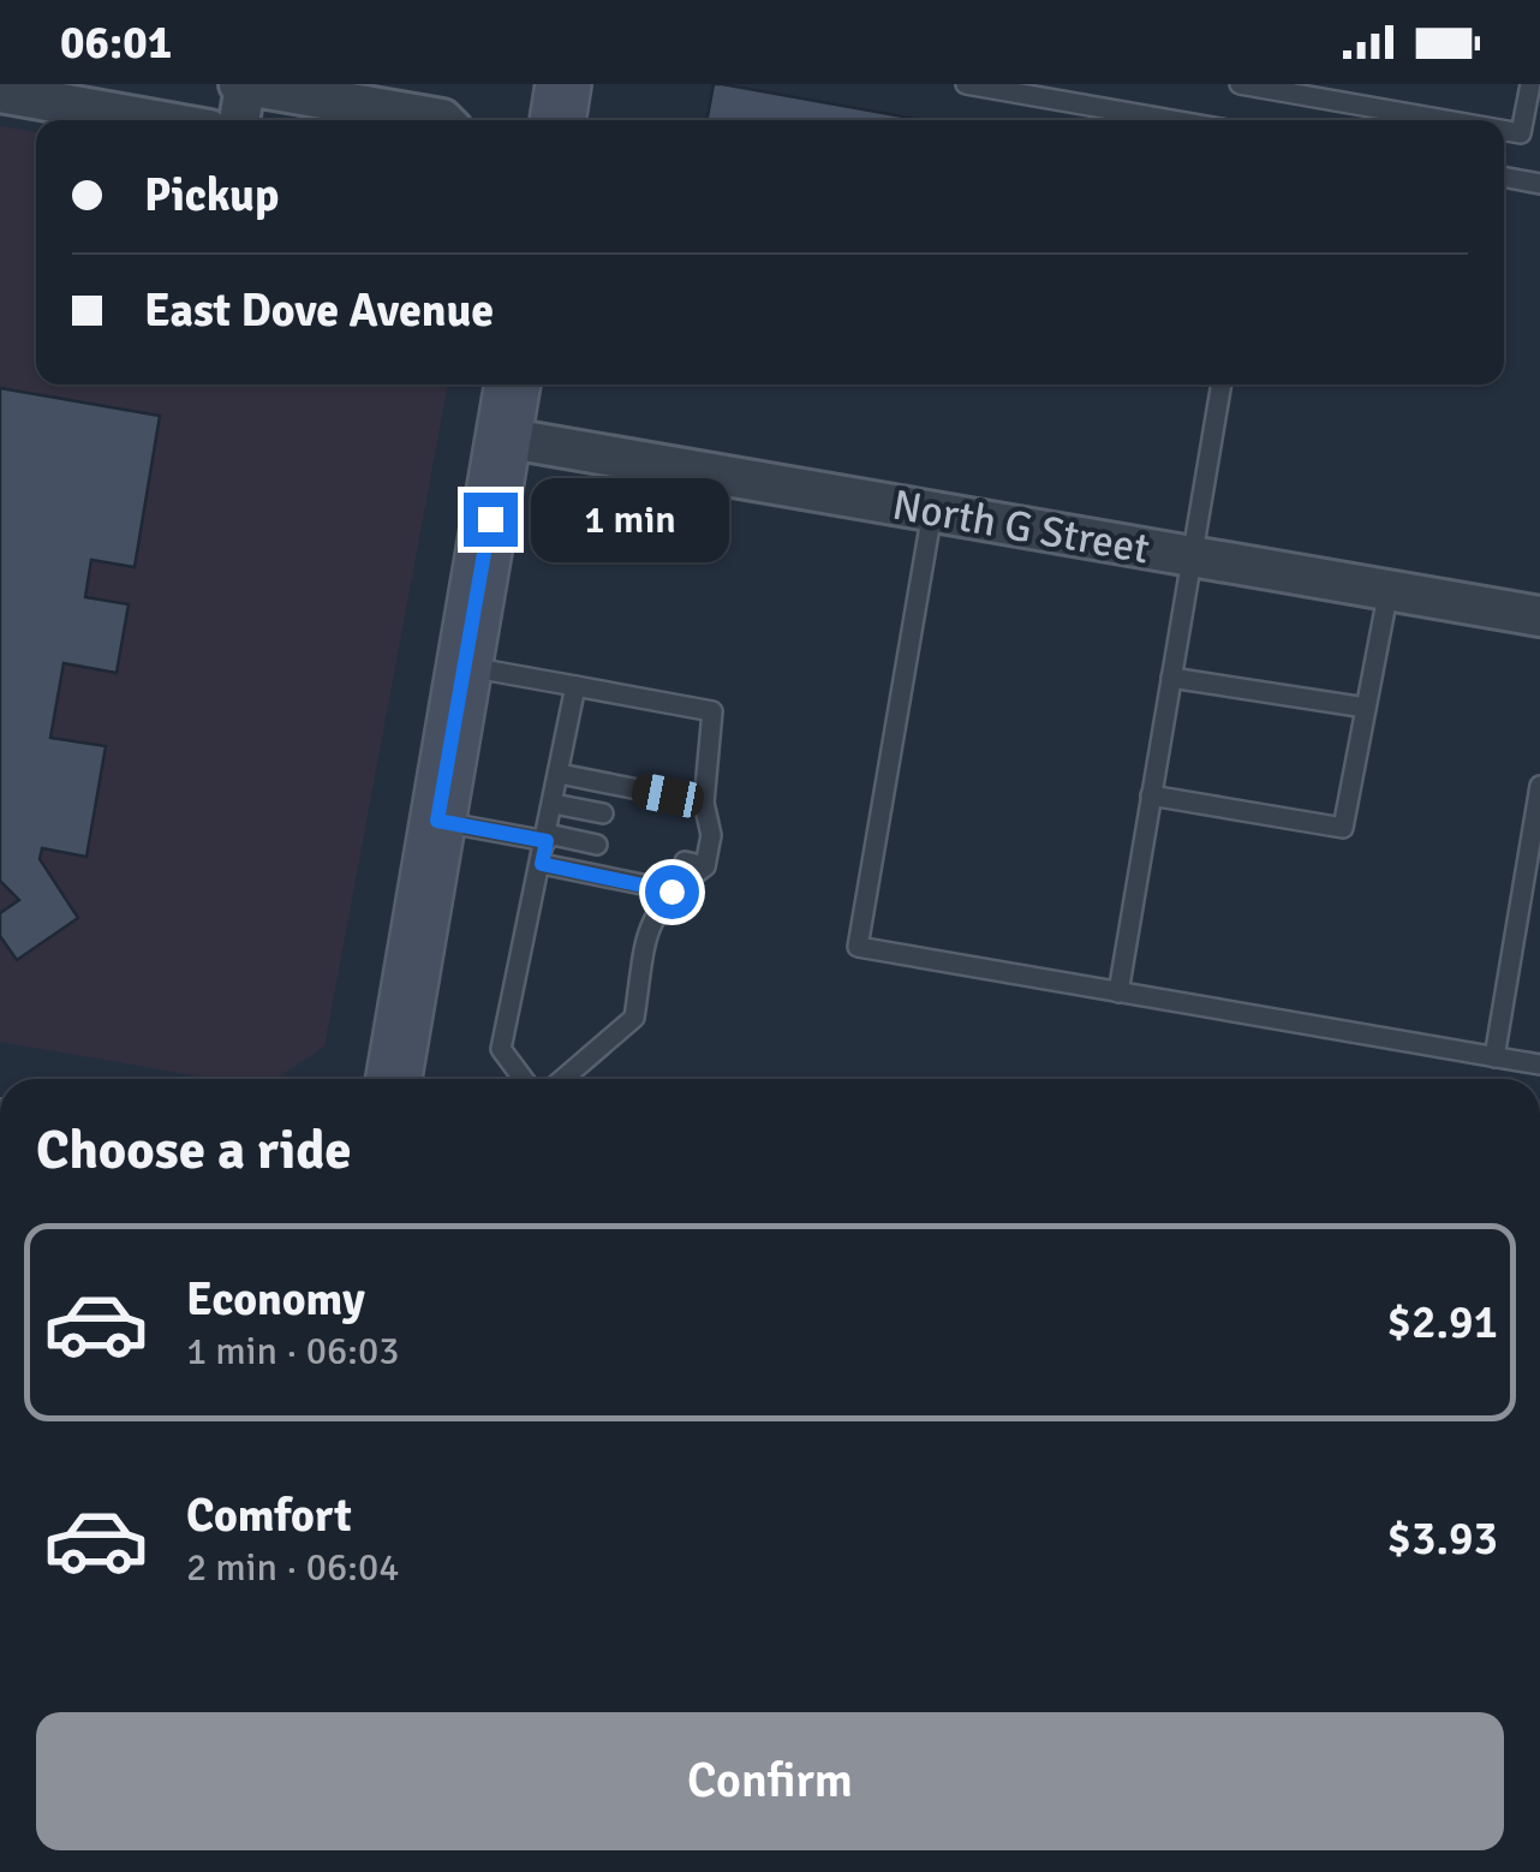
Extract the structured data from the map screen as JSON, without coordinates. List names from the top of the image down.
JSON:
{
  "streets": {
    "street": ["North G Street"]
  },
  "page": {
    "status": "06:01",
    "banner": ["Pickup", "East Dove Avenue"],
    "bubble": "1 min",
    "heading": "Choose a ride",
    "list": [
      {
        "name": "Economy",
        "note": "1 min · 06:03",
        "value": "$2.91"
      },
      {
        "name": "Comfort",
        "note": "2 min · 06:04",
        "value": "$3.93"
      }
    ],
    "buttons": "Confirm"
  }
}
